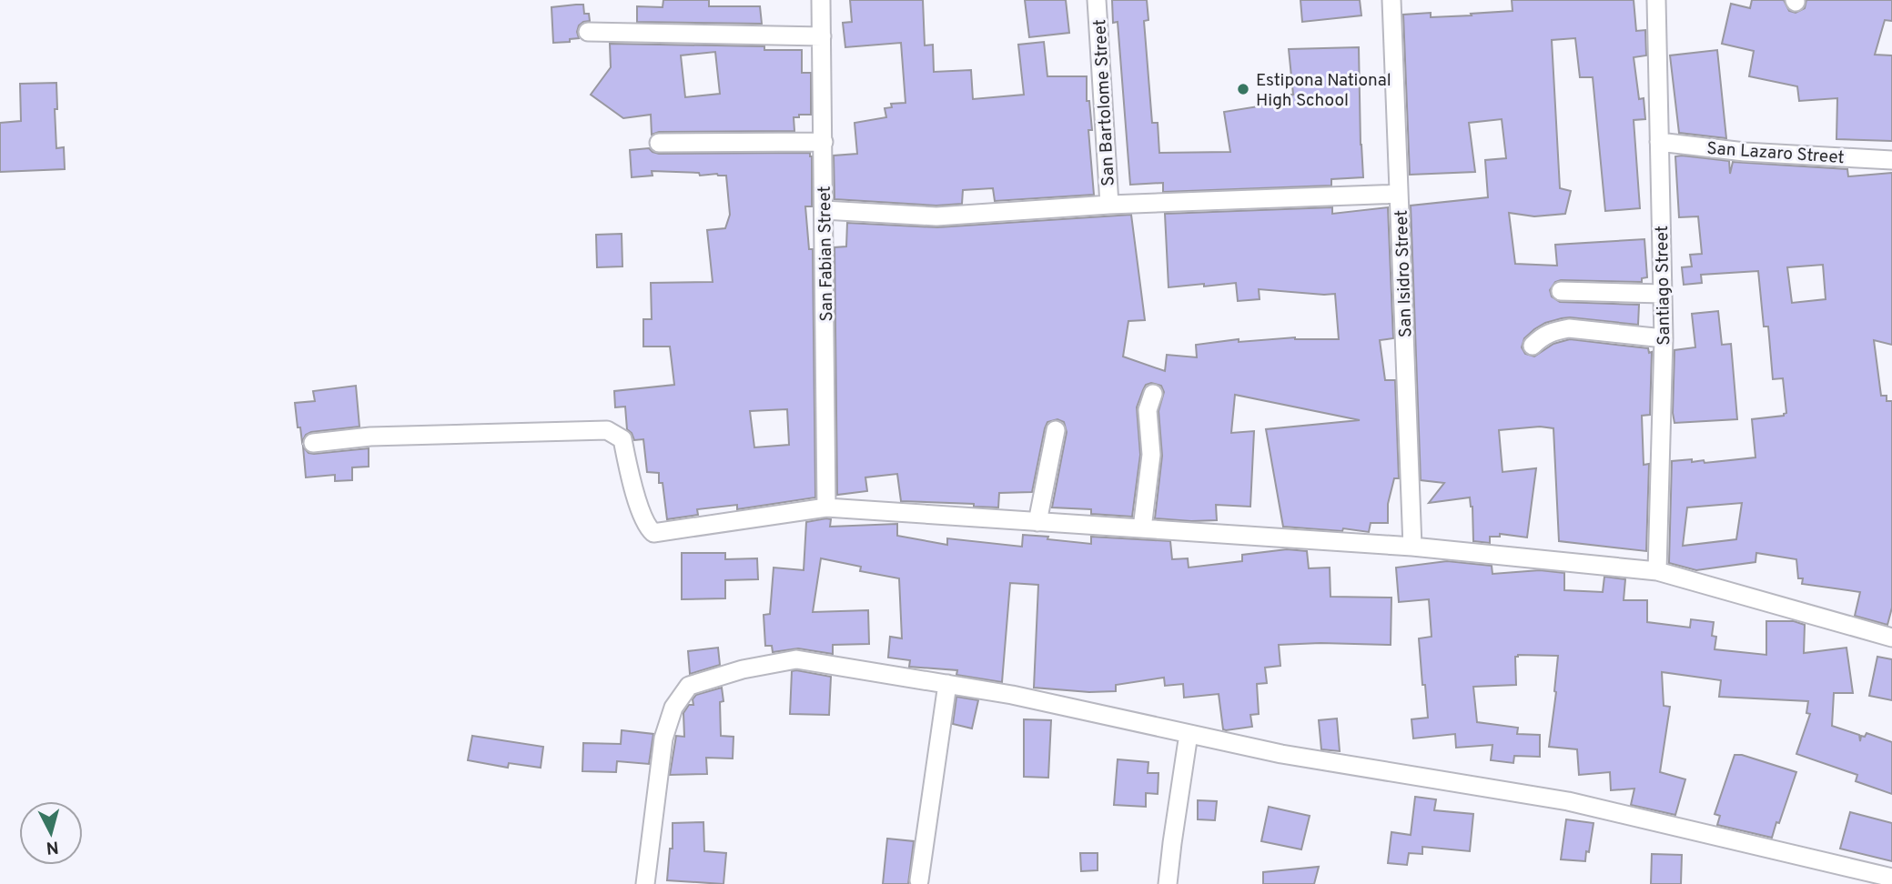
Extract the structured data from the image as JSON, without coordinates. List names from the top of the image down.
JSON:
{
  "streets": {
    "street": [
      "San Bartolome Street",
      "San Lazaro Street",
      "San Fabian Street",
      "San Isidro Street",
      "Santiago Street"
    ]
  },
  "crossings": [
    ["San Lazaro Street", "Santiago Street"]
  ],
  "places": ["Estipona National High School"],
  "north": "bottom"
}
